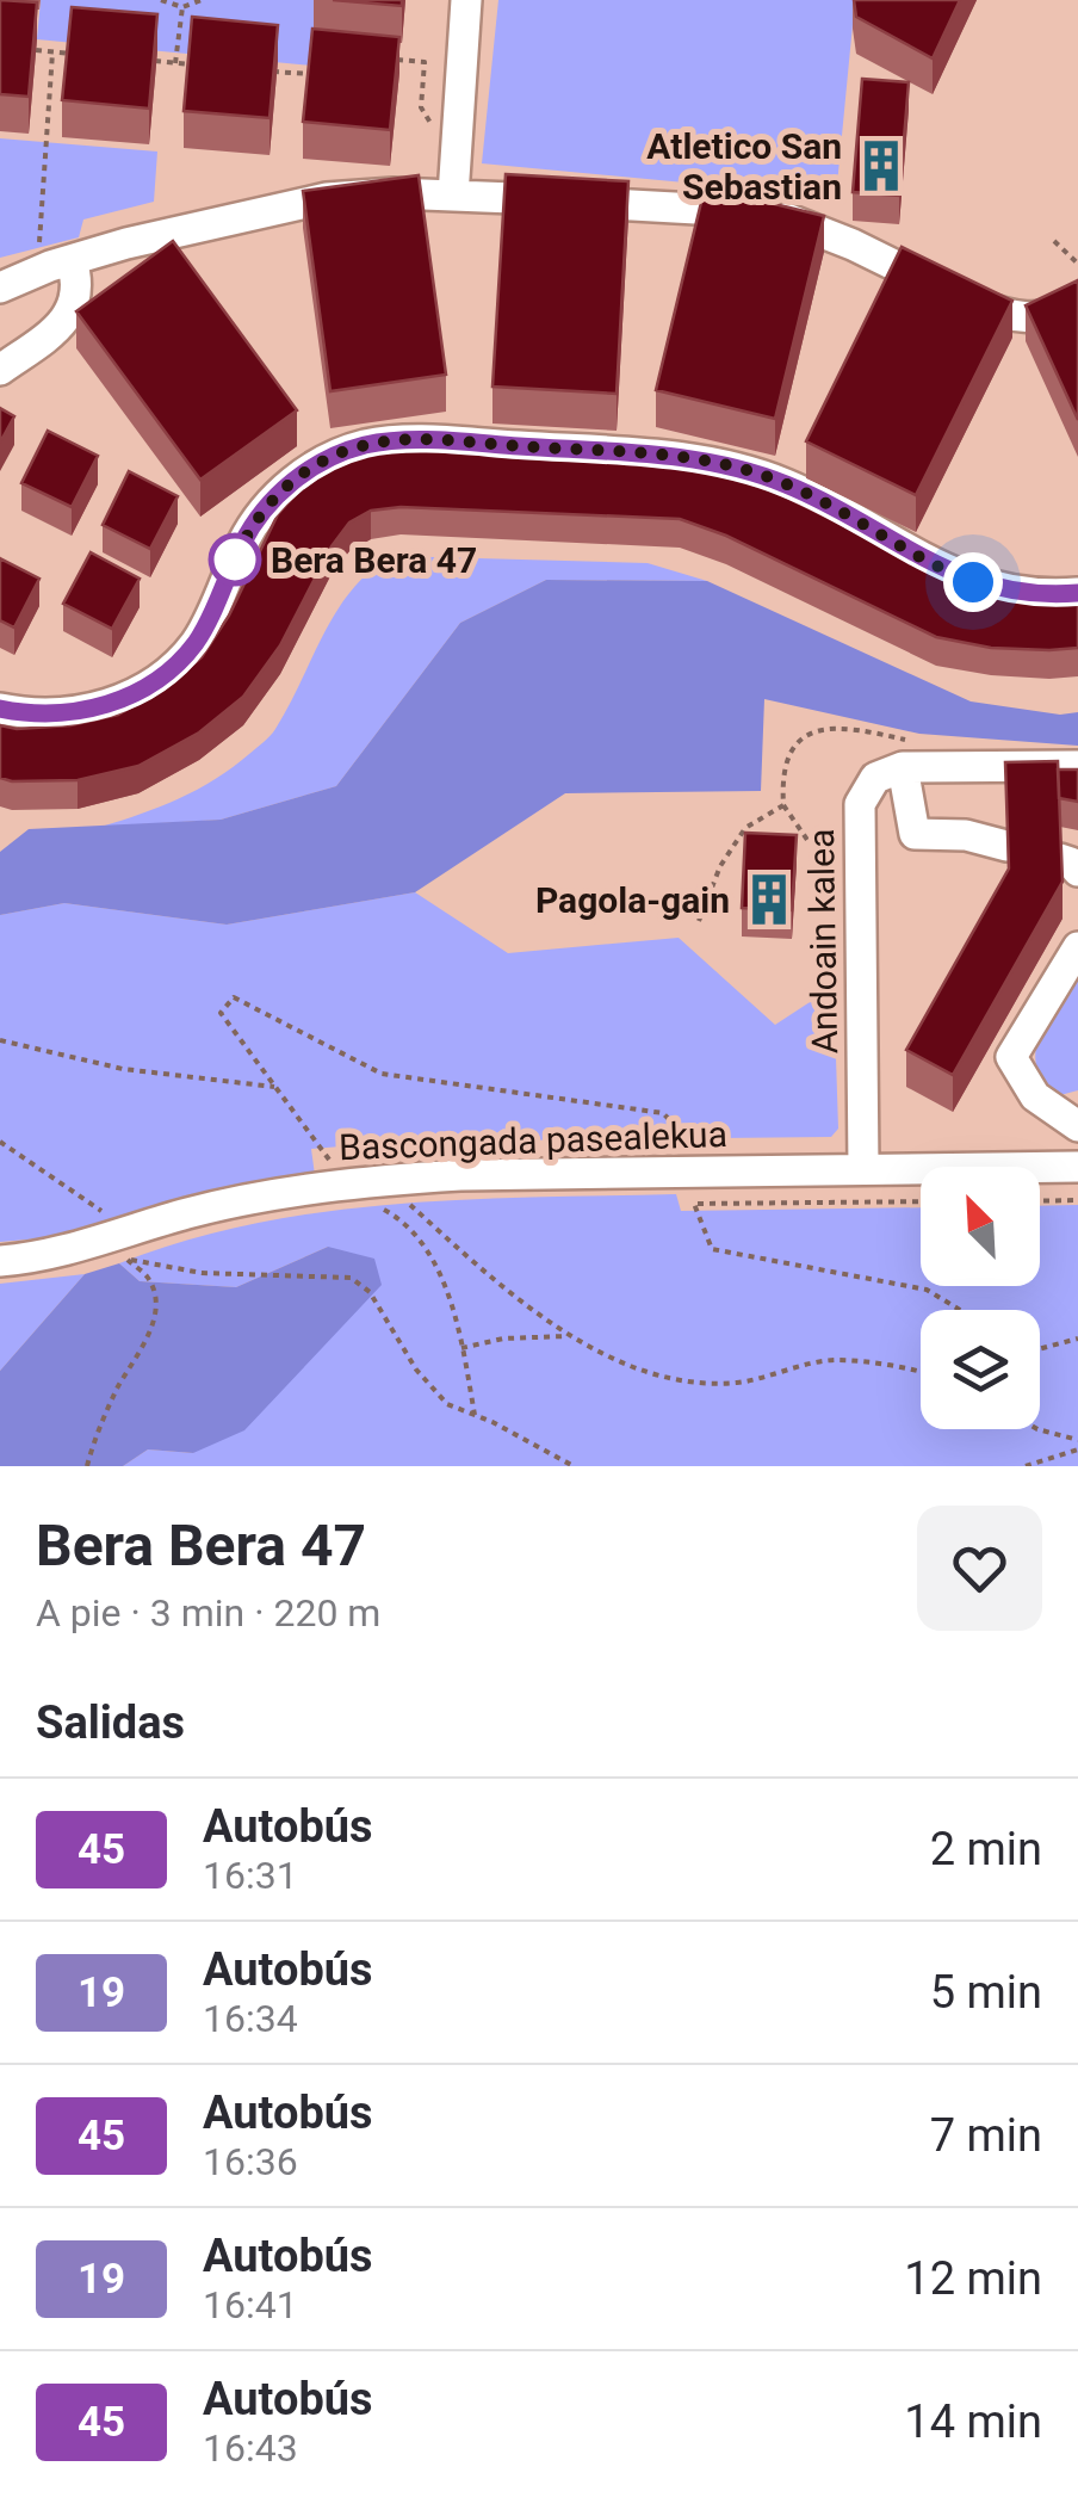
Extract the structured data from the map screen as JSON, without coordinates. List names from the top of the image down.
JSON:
{
  "streets": {
    "street": ["Andoain kalea", "Bascongada pasealekua"]
  },
  "crossings": [
    ["Andoain kalea", "Bascongada pasealekua"]
  ],
  "places": {
    "building": ["Atletico San Sebastian", "Pagola-gain"],
    "other": ["Bera Bera 47"]
  },
  "lines": ["bus line 45"],
  "north": "top left",
  "page": {
    "heading": [
      ["Bera Bera 47", "A pie · 3 min · 220 m"],
      "Salidas"
    ],
    "list": [
      {
        "mark": "45",
        "name": "Autobús",
        "note": "16:31",
        "value": "2 min"
      },
      {
        "mark": "19",
        "name": "Autobús",
        "note": "16:34",
        "value": "5 min"
      },
      {
        "mark": "45",
        "name": "Autobús",
        "note": "16:36",
        "value": "7 min"
      },
      {
        "mark": "19",
        "name": "Autobús",
        "note": "16:41",
        "value": "12 min"
      },
      {
        "mark": "45",
        "name": "Autobús",
        "note": "16:43",
        "value": "14 min"
      }
    ]
  }
}
